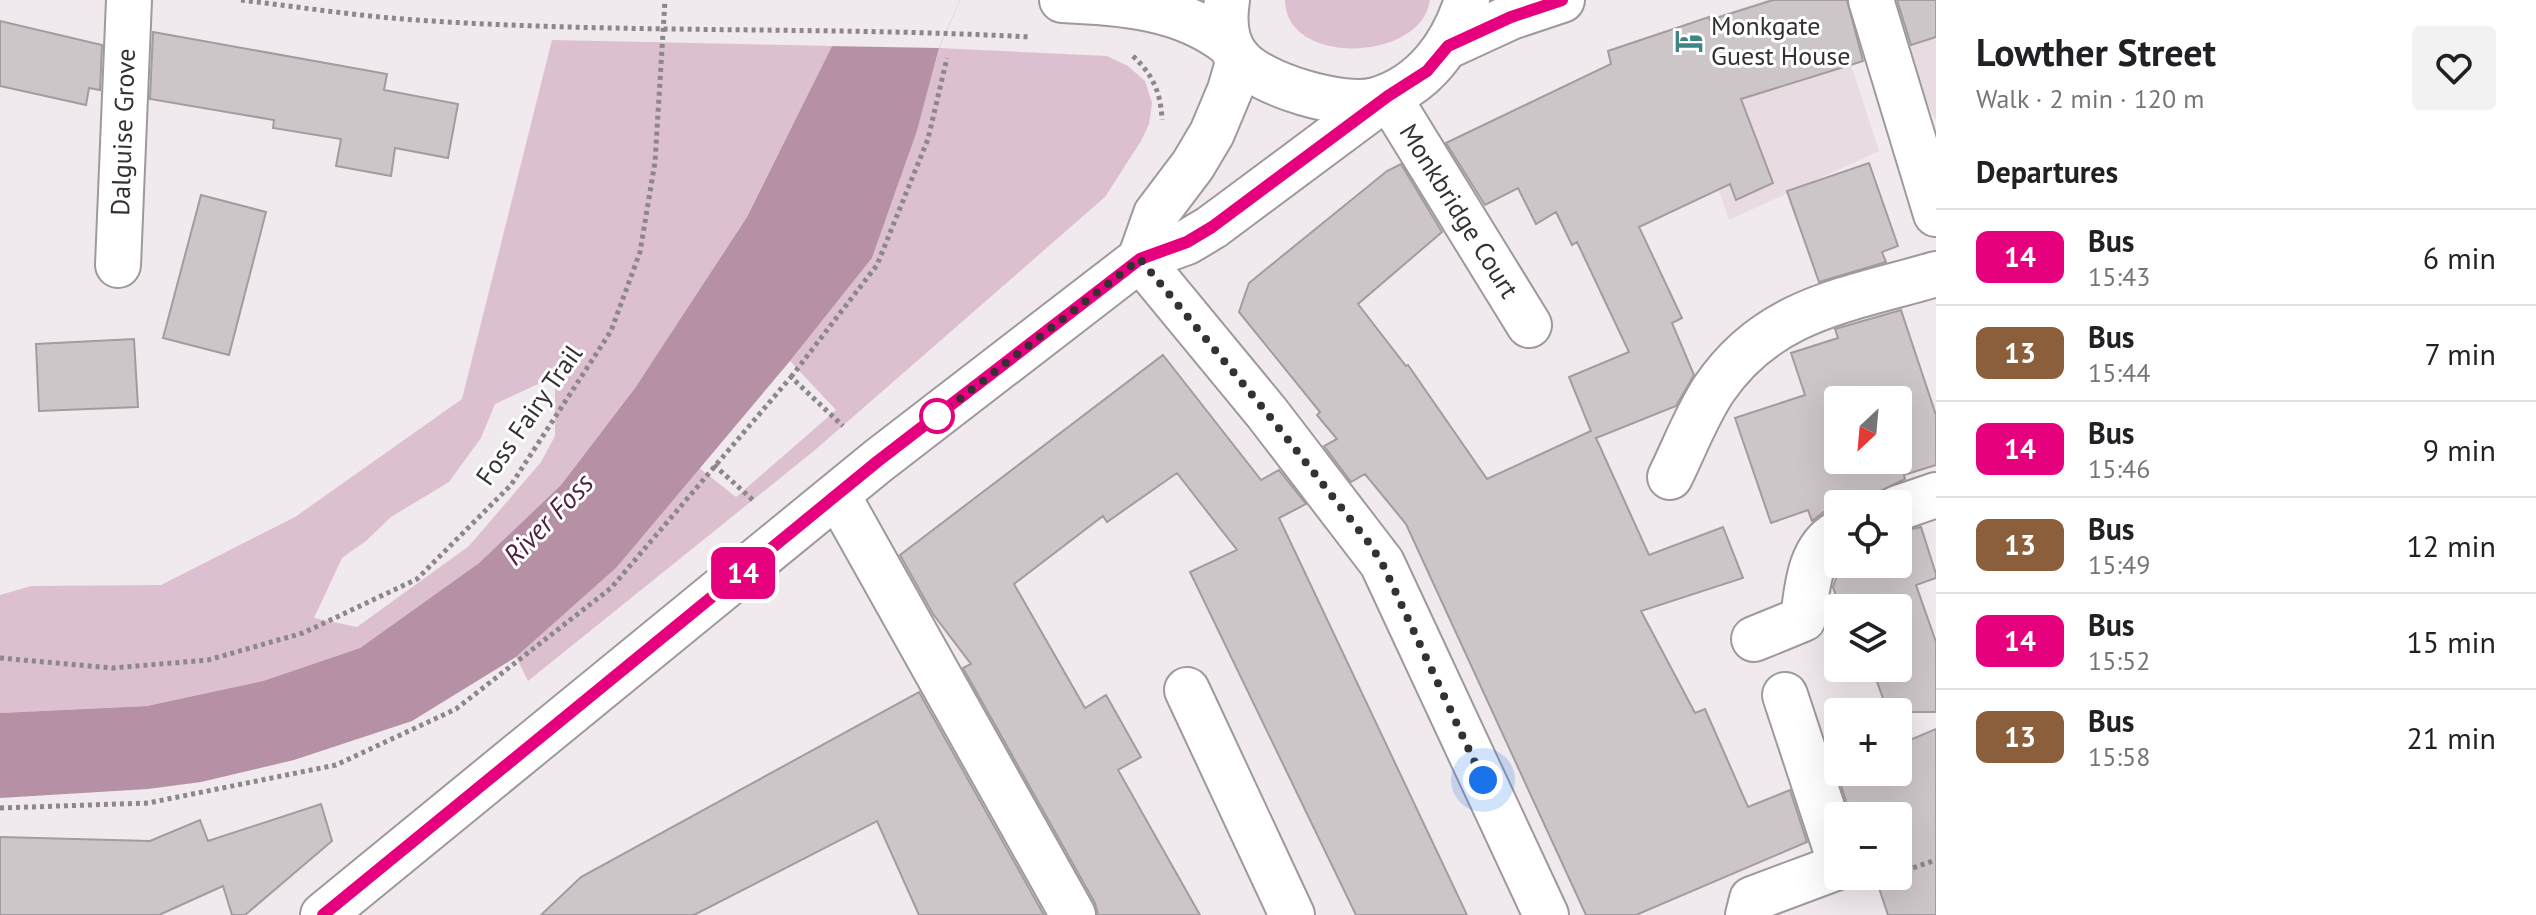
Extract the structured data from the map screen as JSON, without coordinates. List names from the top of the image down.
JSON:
{
  "streets": {
    "street": ["Dalguise Grove", "Monkbridge Court"],
    "path": ["Foss Fairy Trail"]
  },
  "water": ["River Foss"],
  "places": {
    "hotel": ["Monkgate Guest House"]
  },
  "lines": ["bus line 14"],
  "north": "bottom left",
  "page": {
    "on_map": "14",
    "heading": [
      ["Lowther Street", "Walk · 2 min · 120 m"],
      "Departures"
    ],
    "list": [
      {
        "mark": "14",
        "name": "Bus",
        "note": "15:43",
        "value": "6 min"
      },
      {
        "mark": "13",
        "name": "Bus",
        "note": "15:44",
        "value": "7 min"
      },
      {
        "mark": "14",
        "name": "Bus",
        "note": "15:46",
        "value": "9 min"
      },
      {
        "mark": "13",
        "name": "Bus",
        "note": "15:49",
        "value": "12 min"
      },
      {
        "mark": "14",
        "name": "Bus",
        "note": "15:52",
        "value": "15 min"
      },
      {
        "mark": "13",
        "name": "Bus",
        "note": "15:58",
        "value": "21 min"
      }
    ],
    "map_buttons": ["+", "−"]
  }
}
